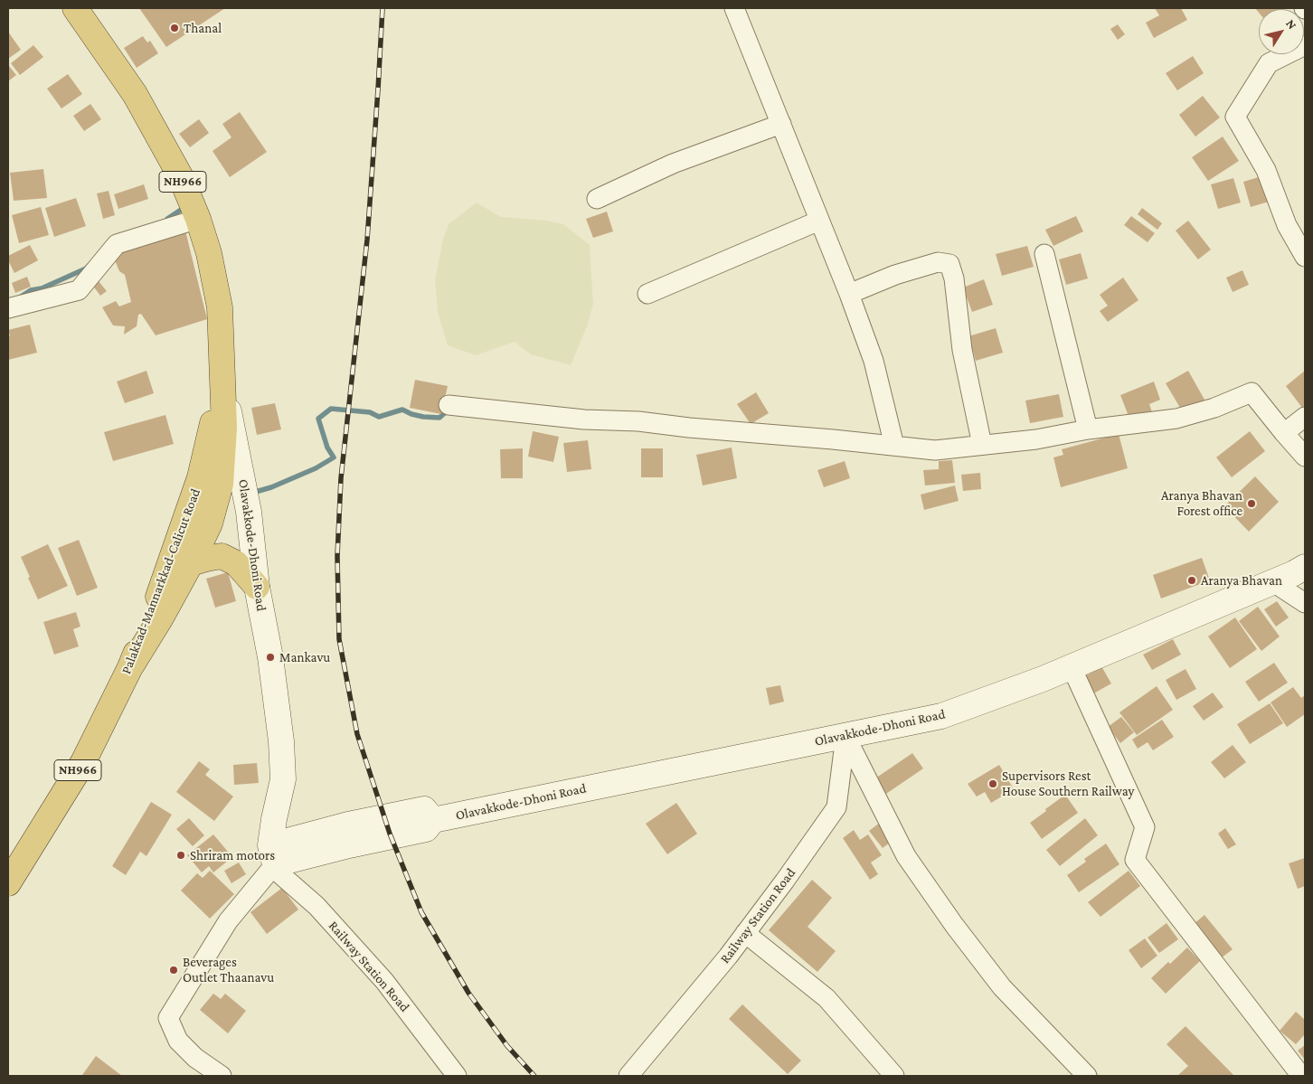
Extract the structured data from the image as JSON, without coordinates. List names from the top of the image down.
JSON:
{
  "streets": {
    "highway": ["NH966", "Palakkad-Mannarkkad-Calicut Road"],
    "main road": ["Olavakkode-Dhoni Road"],
    "street": ["Railway Station Road"]
  },
  "crossings": [
    ["NH966", "Palakkad-Mannarkkad-Calicut Road"],
    ["Olavakkode-Dhoni Road", "Palakkad-Mannarkkad-Calicut Road"],
    ["Olavakkode-Dhoni Road", "Railway Station Road"]
  ],
  "places": [
    "Thanal",
    "Aranya Bhavan Forest office",
    "Aranya Bhavan",
    "Mankavu",
    "Supervisors Rest House Southern Railway",
    "Shriram motors",
    "Beverages Outlet Thaanavu"
  ],
  "north": "top right"
}
